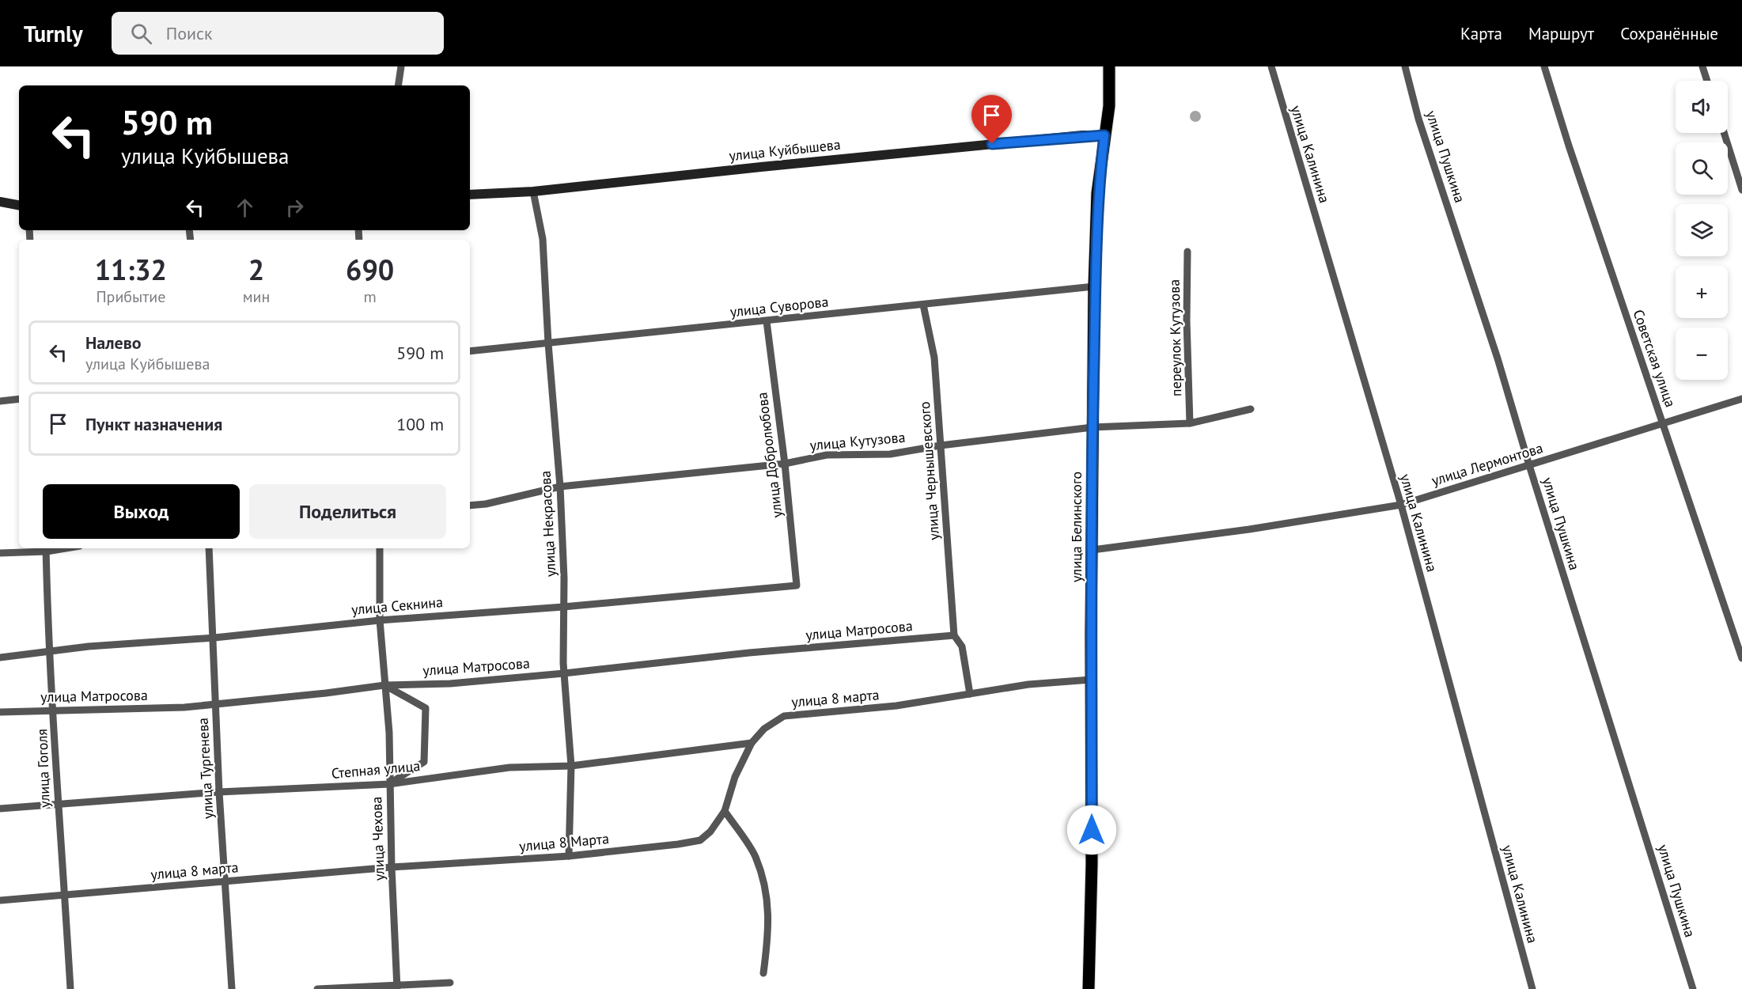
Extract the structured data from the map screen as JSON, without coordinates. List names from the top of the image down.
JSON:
{
  "streets": {
    "main road": ["улица Куйбышева", "улица Белинского"],
    "street": [
      "улица Калинина",
      "улица Пушкина",
      "улица Суворова",
      "переулок Кутузова",
      "Советская улица",
      "улица Кутузова",
      "улица Добролюбова",
      "улица Лермонтова",
      "улица Чернышевского",
      "улица Некрасова",
      "улица Секнина",
      "улица Матросова",
      "улица 8 марта",
      "улица Гоголя",
      "улица Тургенева",
      "Степная улица",
      "улица Чехова",
      "улица 8 Марта"
    ]
  },
  "crossings": [
    ["улица Куйбышева", "улица Некрасова"],
    ["улица Куйбышева", "улица Белинского"],
    ["улица Калинина", "улица Лермонтова"],
    ["улица Пушкина", "улица Лермонтова"],
    ["улица Суворова", "улица Добролюбова"],
    ["улица Суворова", "улица Чернышевского"],
    ["улица Суворова", "улица Некрасова"],
    ["улица Суворова", "улица Белинского"],
    ["переулок Кутузова", "улица Кутузова"],
    ["Советская улица", "улица Лермонтова"],
    ["улица Кутузова", "улица Добролюбова"],
    ["улица Кутузова", "улица Чернышевского"],
    ["улица Кутузова", "улица Некрасова"],
    ["улица Кутузова", "улица Белинского"],
    ["улица Добролюбова", "улица Секнина"],
    ["улица Лермонтова", "улица Белинского"],
    ["улица Чернышевского", "улица Матросова"],
    ["улица Некрасова", "улица Секнина"],
    ["улица Некрасова", "улица Матросова"],
    ["улица Некрасова", "Степная улица"],
    ["улица Некрасова", "улица 8 Марта"],
    ["улица Белинского", "улица 8 марта"],
    ["улица Секнина", "улица Гоголя"],
    ["улица Секнина", "улица Тургенева"],
    ["улица Секнина", "улица Чехова"],
    ["улица Матросова", "улица Гоголя"],
    ["улица Матросова", "улица Тургенева"],
    ["улица Матросова", "улица Чехова"],
    ["улица 8 марта", "улица Гоголя"],
    ["улица 8 марта", "улица Тургенева"],
    ["улица 8 марта", "Степная улица"],
    ["улица 8 марта", "улица Чехова"],
    ["улица 8 марта", "улица 8 Марта"],
    ["улица Гоголя", "Степная улица"],
    ["улица Тургенева", "Степная улица"],
    ["Степная улица", "улица Чехова"],
    ["улица Чехова", "улица 8 Марта"]
  ],
  "page": {
    "header": "Turnly",
    "search": "Поиск",
    "nav": ["Карта", "Маршрут", "Сохранённые"],
    "map_buttons": ["+", "−"],
    "turn": ["590 m", "улица Куйбышева"],
    "eta": [
      "11:32",
      "Прибытие",
      "2",
      "мин",
      "690",
      "m"
    ],
    "list": [
      {
        "name": "Налево",
        "note": "улица Куйбышева",
        "value": "590 m"
      },
      {
        "name": "Пункт назначения",
        "value": "100 m"
      }
    ],
    "buttons": ["Выход", "Поделиться"]
  }
}
